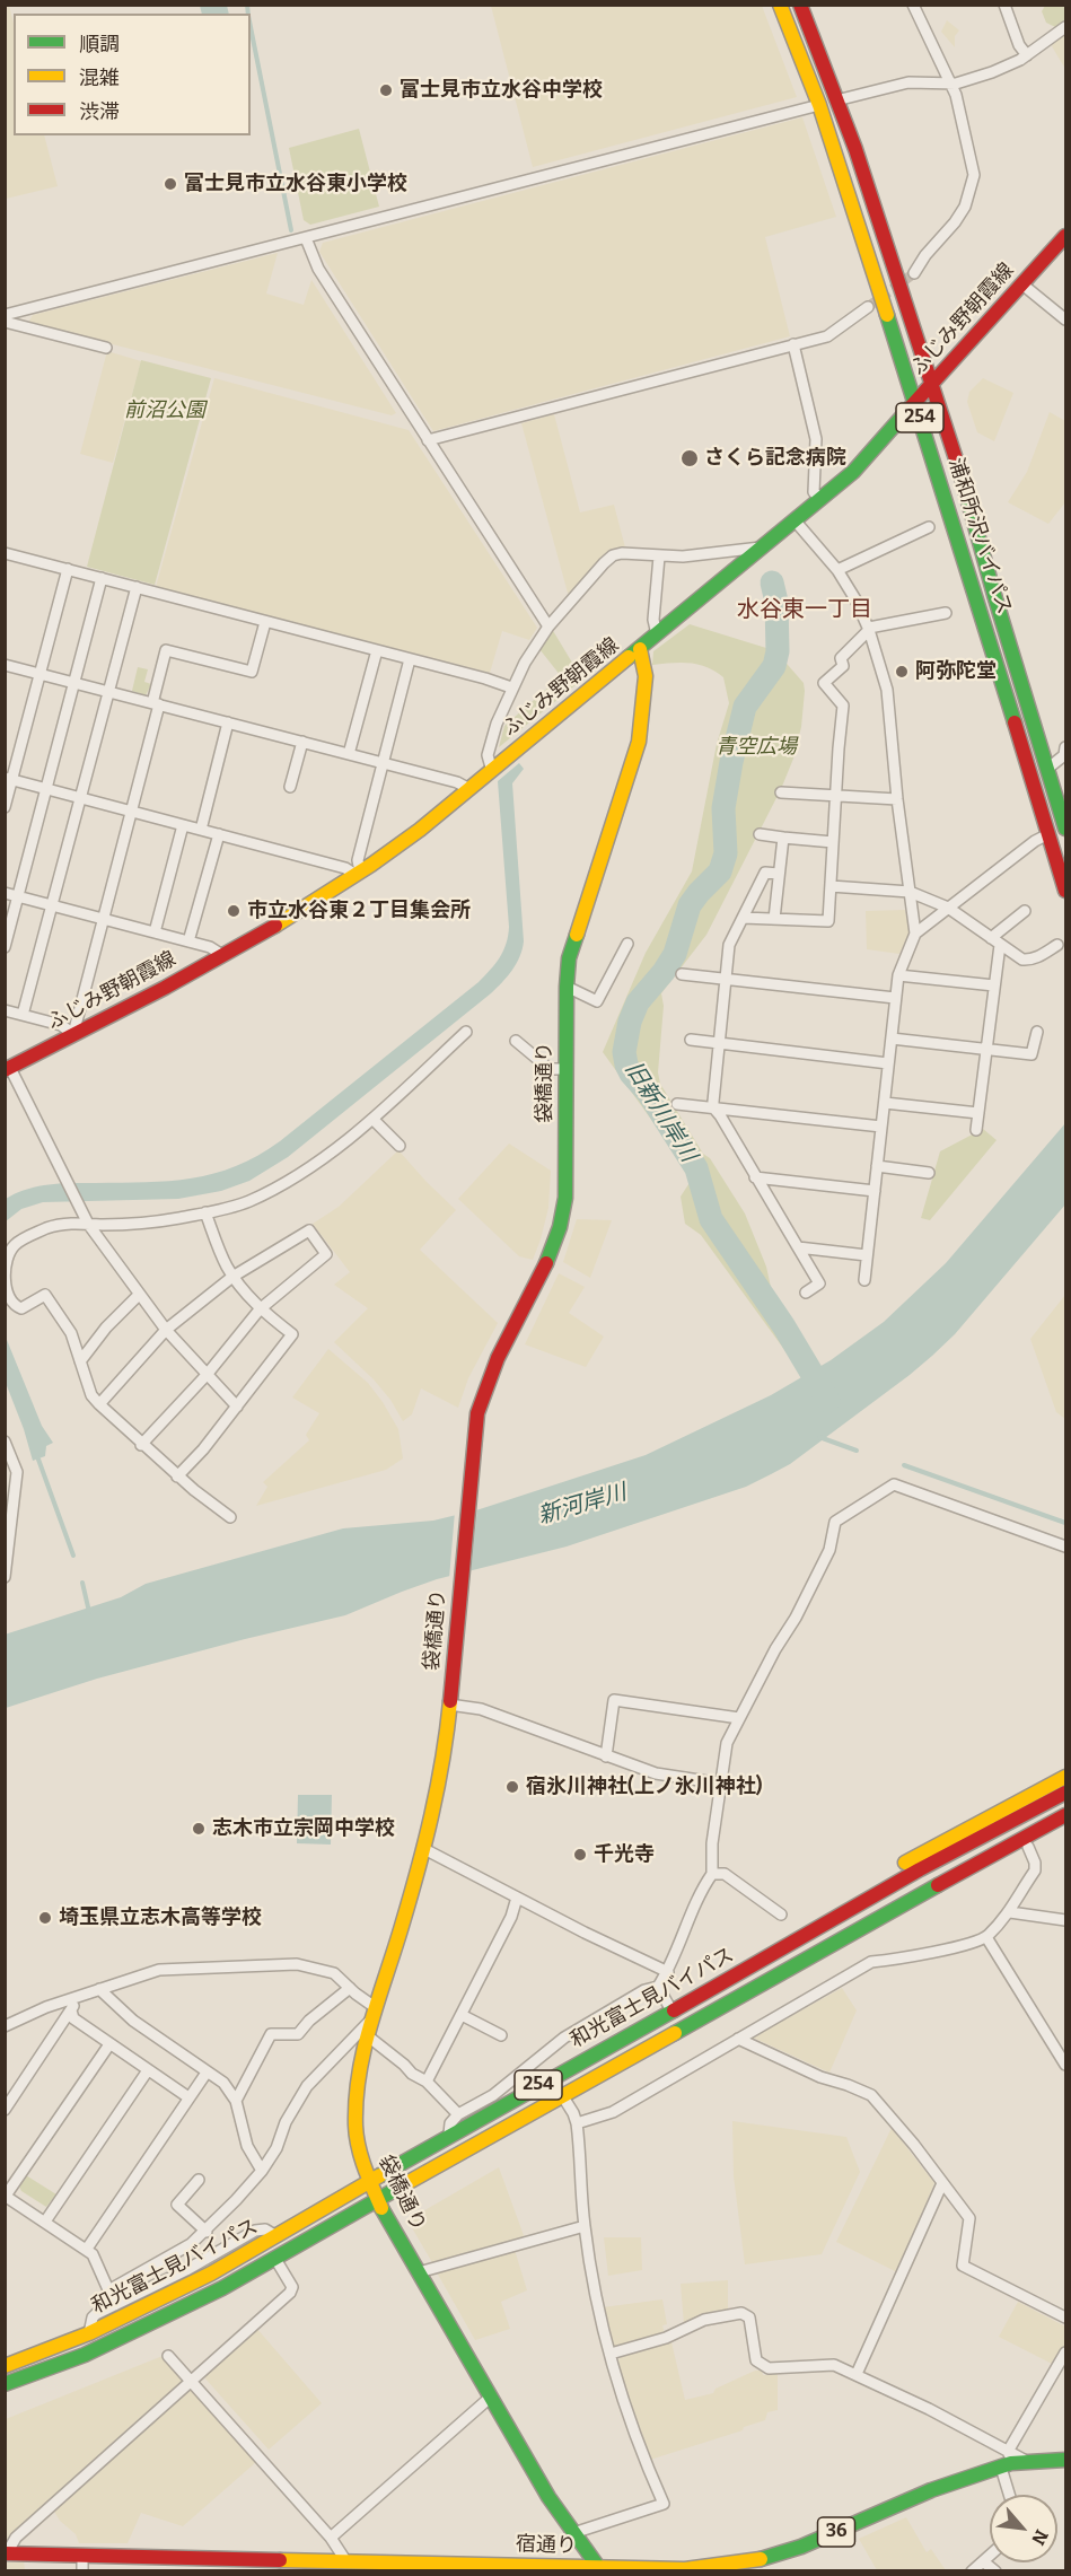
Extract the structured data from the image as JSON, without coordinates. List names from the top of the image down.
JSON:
{
  "streets": {
    "main road": [
      "ふじみ野朝霞線",
      "254",
      "浦和所沢バイパス",
      "袋橋通り",
      "和光富士見バイパス",
      "36",
      "宿通り"
    ]
  },
  "crossings": [
    ["ふじみ野朝霞線", "浦和所沢バイパス"],
    ["ふじみ野朝霞線", "袋橋通り"],
    ["袋橋通り", "和光富士見バイパス"],
    ["袋橋通り", "宿通り"]
  ],
  "districts": ["水谷東一丁目"],
  "water": ["旧新川岸川", "新河岸川"],
  "parks": ["前沼公園", "青空広場"],
  "places": [
    "富士見市立水谷中学校",
    "富士見市立水谷東小学校",
    "さくら記念病院",
    "阿弥陀堂",
    "市立水谷東２丁目集会所",
    "宿氷川神社(上ノ氷川神社)",
    "志木市立宗岡中学校",
    "千光寺",
    "埼玉県立志木高等学校"
  ],
  "legend": ["順調", "混雑", "渋滞"],
  "north": "bottom right"
}
